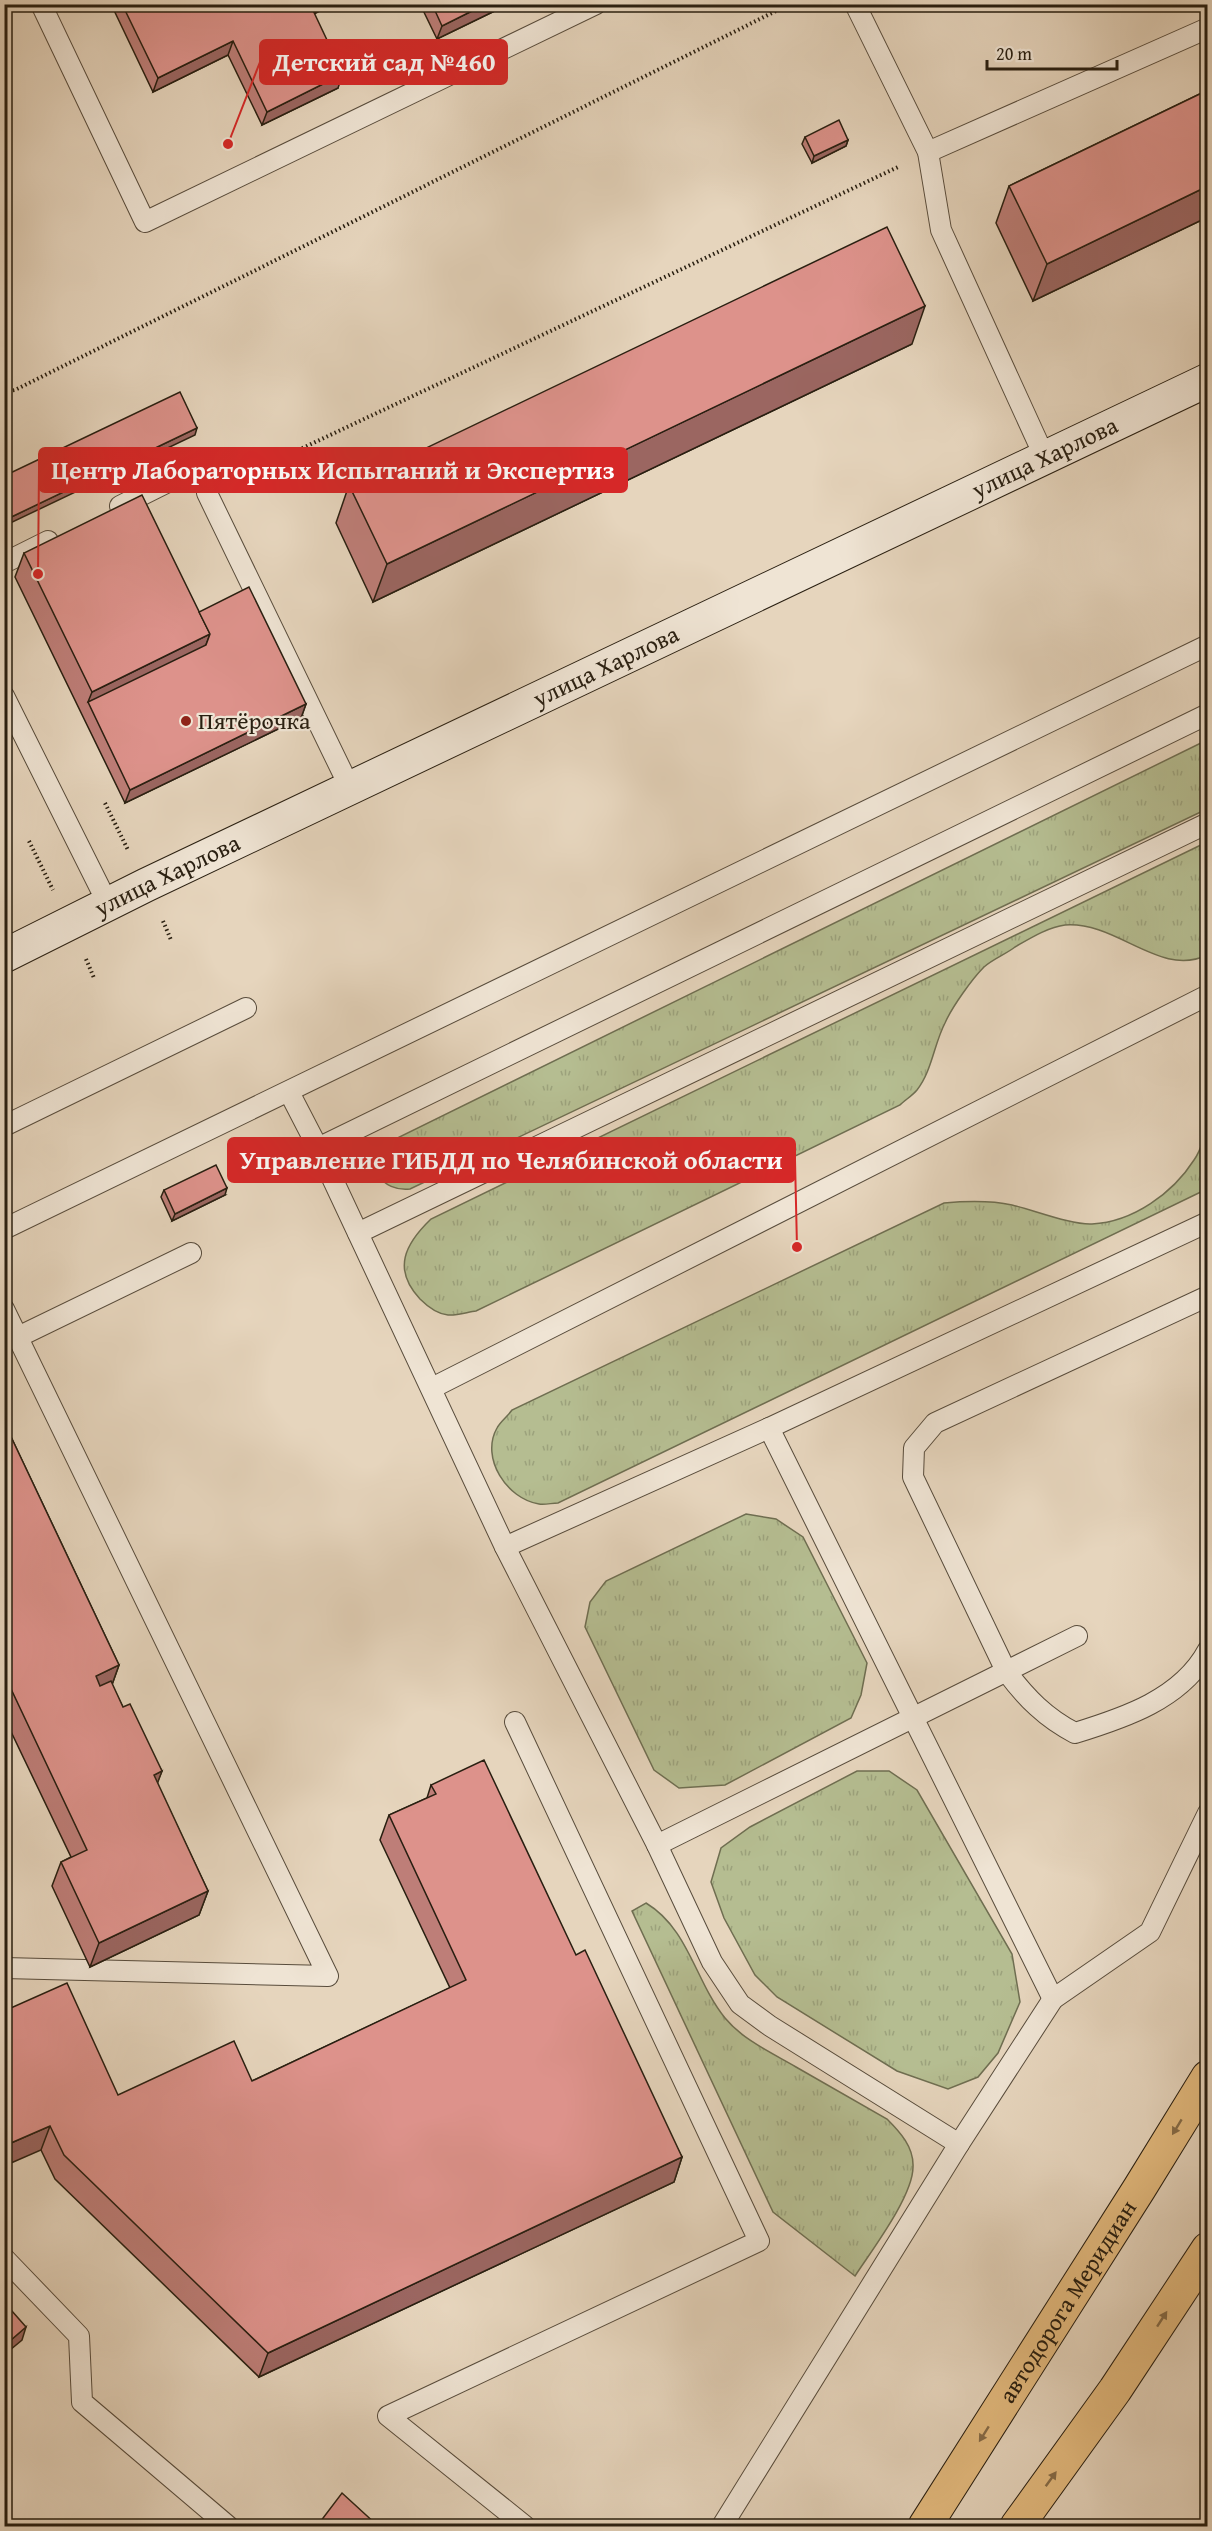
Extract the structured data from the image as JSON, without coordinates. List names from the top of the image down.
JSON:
{
  "streets": {
    "main road": ["автодорога Меридиан"],
    "street": ["улица Харлова"]
  },
  "places": [
    "Детский сад №460",
    "Центр Лабораторных Испытаний и Экспертиз",
    "Пятёрочка",
    "Управление ГИБДД по Челябинской области"
  ],
  "scale_bar": "20 m"
}
